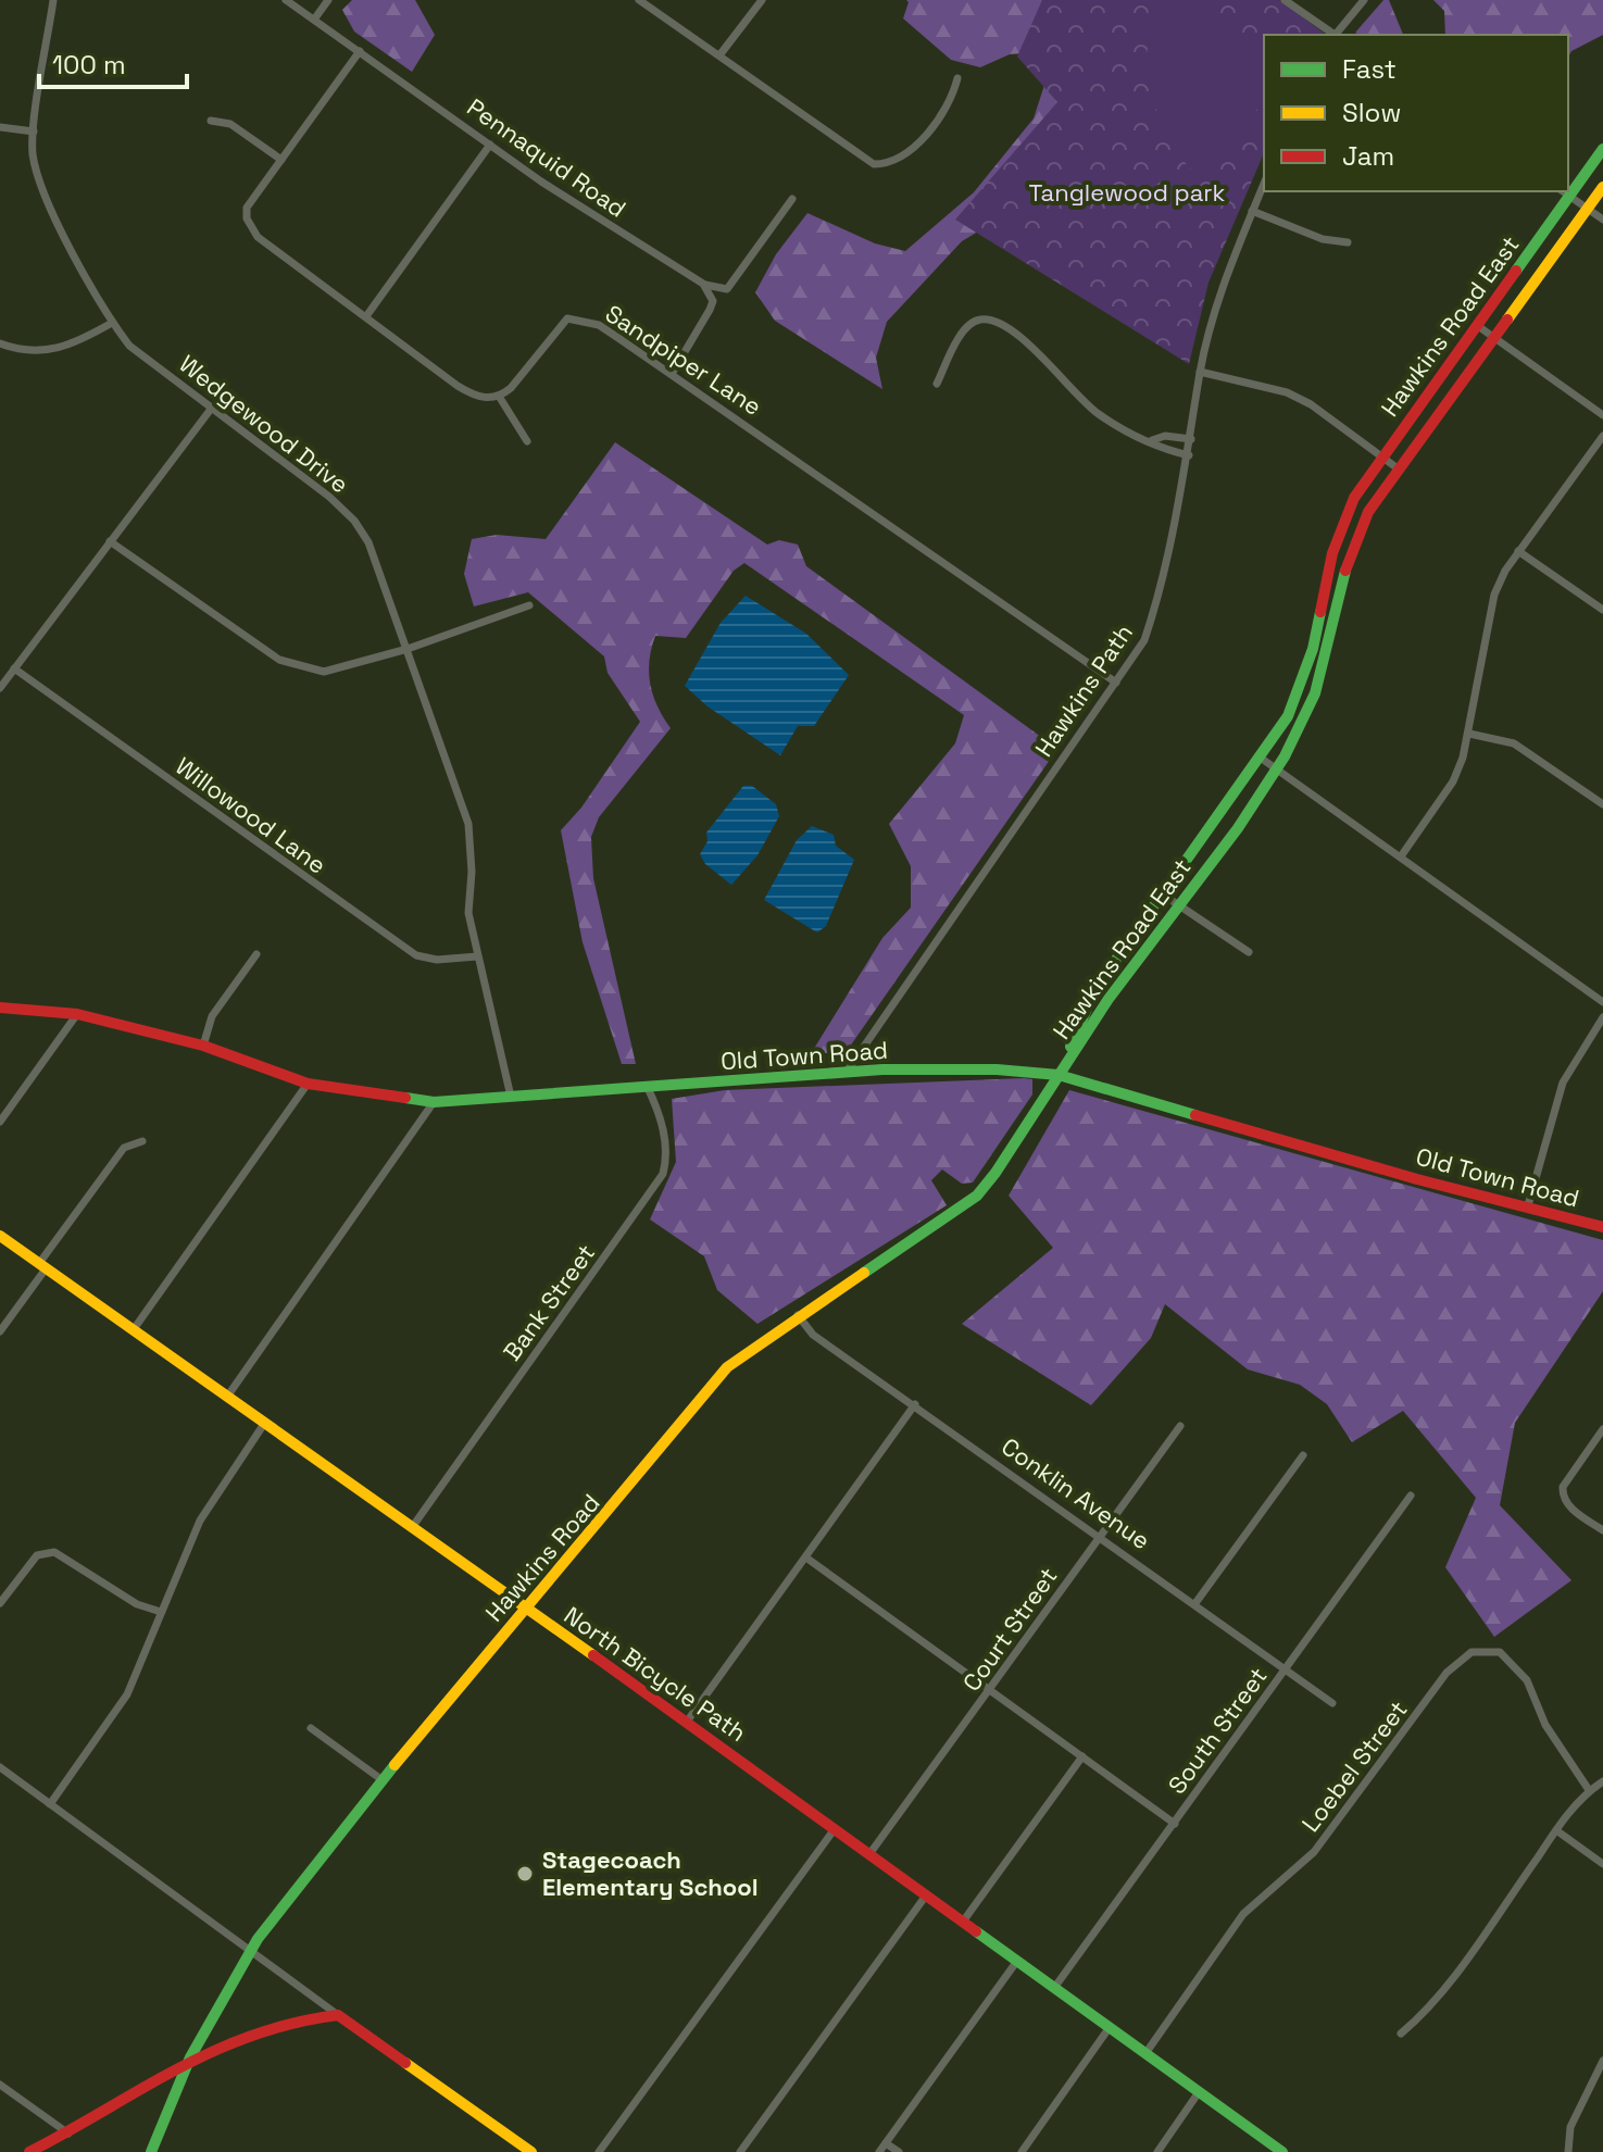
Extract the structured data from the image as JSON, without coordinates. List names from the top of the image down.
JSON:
{
  "streets": {
    "street": [
      "Pennaquid Road",
      "Hawkins Road East",
      "Sandpiper Lane",
      "Wedgewood Drive",
      "Hawkins Path",
      "Willowood Lane",
      "Old Town Road",
      "Bank Street",
      "Conklin Avenue",
      "Hawkins Road",
      "Court Street",
      "North Bicycle Path",
      "South Street",
      "Loebel Street"
    ]
  },
  "crossings": [
    ["Hawkins Road East", "Old Town Road"],
    ["Hawkins Road East", "Hawkins Road"],
    ["Sandpiper Lane", "Hawkins Path"],
    ["Wedgewood Drive", "Willowood Lane"],
    ["Wedgewood Drive", "Old Town Road"],
    ["Hawkins Path", "Old Town Road"],
    ["Old Town Road", "Bank Street"],
    ["Old Town Road", "Hawkins Road"],
    ["Bank Street", "North Bicycle Path"],
    ["Conklin Avenue", "Hawkins Road"],
    ["Conklin Avenue", "Court Street"],
    ["Conklin Avenue", "South Street"],
    ["Hawkins Road", "North Bicycle Path"],
    ["Court Street", "North Bicycle Path"],
    ["North Bicycle Path", "South Street"],
    ["North Bicycle Path", "Loebel Street"]
  ],
  "parks": ["Tanglewood park"],
  "places": ["Stagecoach Elementary School"],
  "legend": ["Fast", "Slow", "Jam"],
  "scale_bar": "100 m"
}
